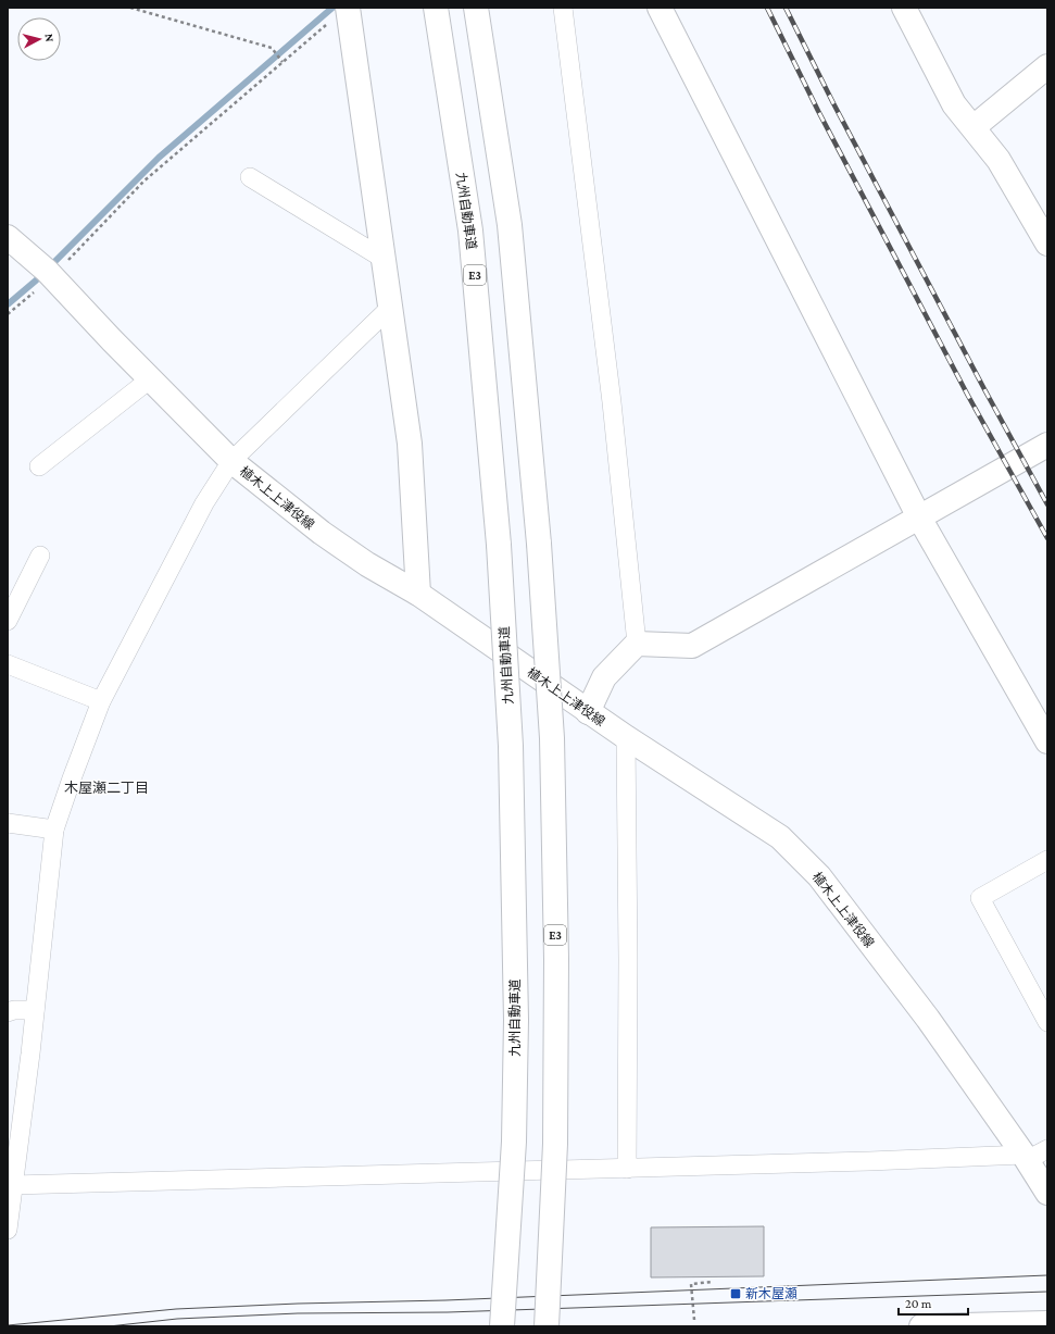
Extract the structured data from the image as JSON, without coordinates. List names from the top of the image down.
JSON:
{
  "streets": {
    "main road": ["九州自動車道", "E3", "植木上上津役線"]
  },
  "districts": ["木屋瀬二丁目"],
  "places": {
    "transit": ["新木屋瀬"]
  },
  "scale_bar": "20 m",
  "north": "right"
}
